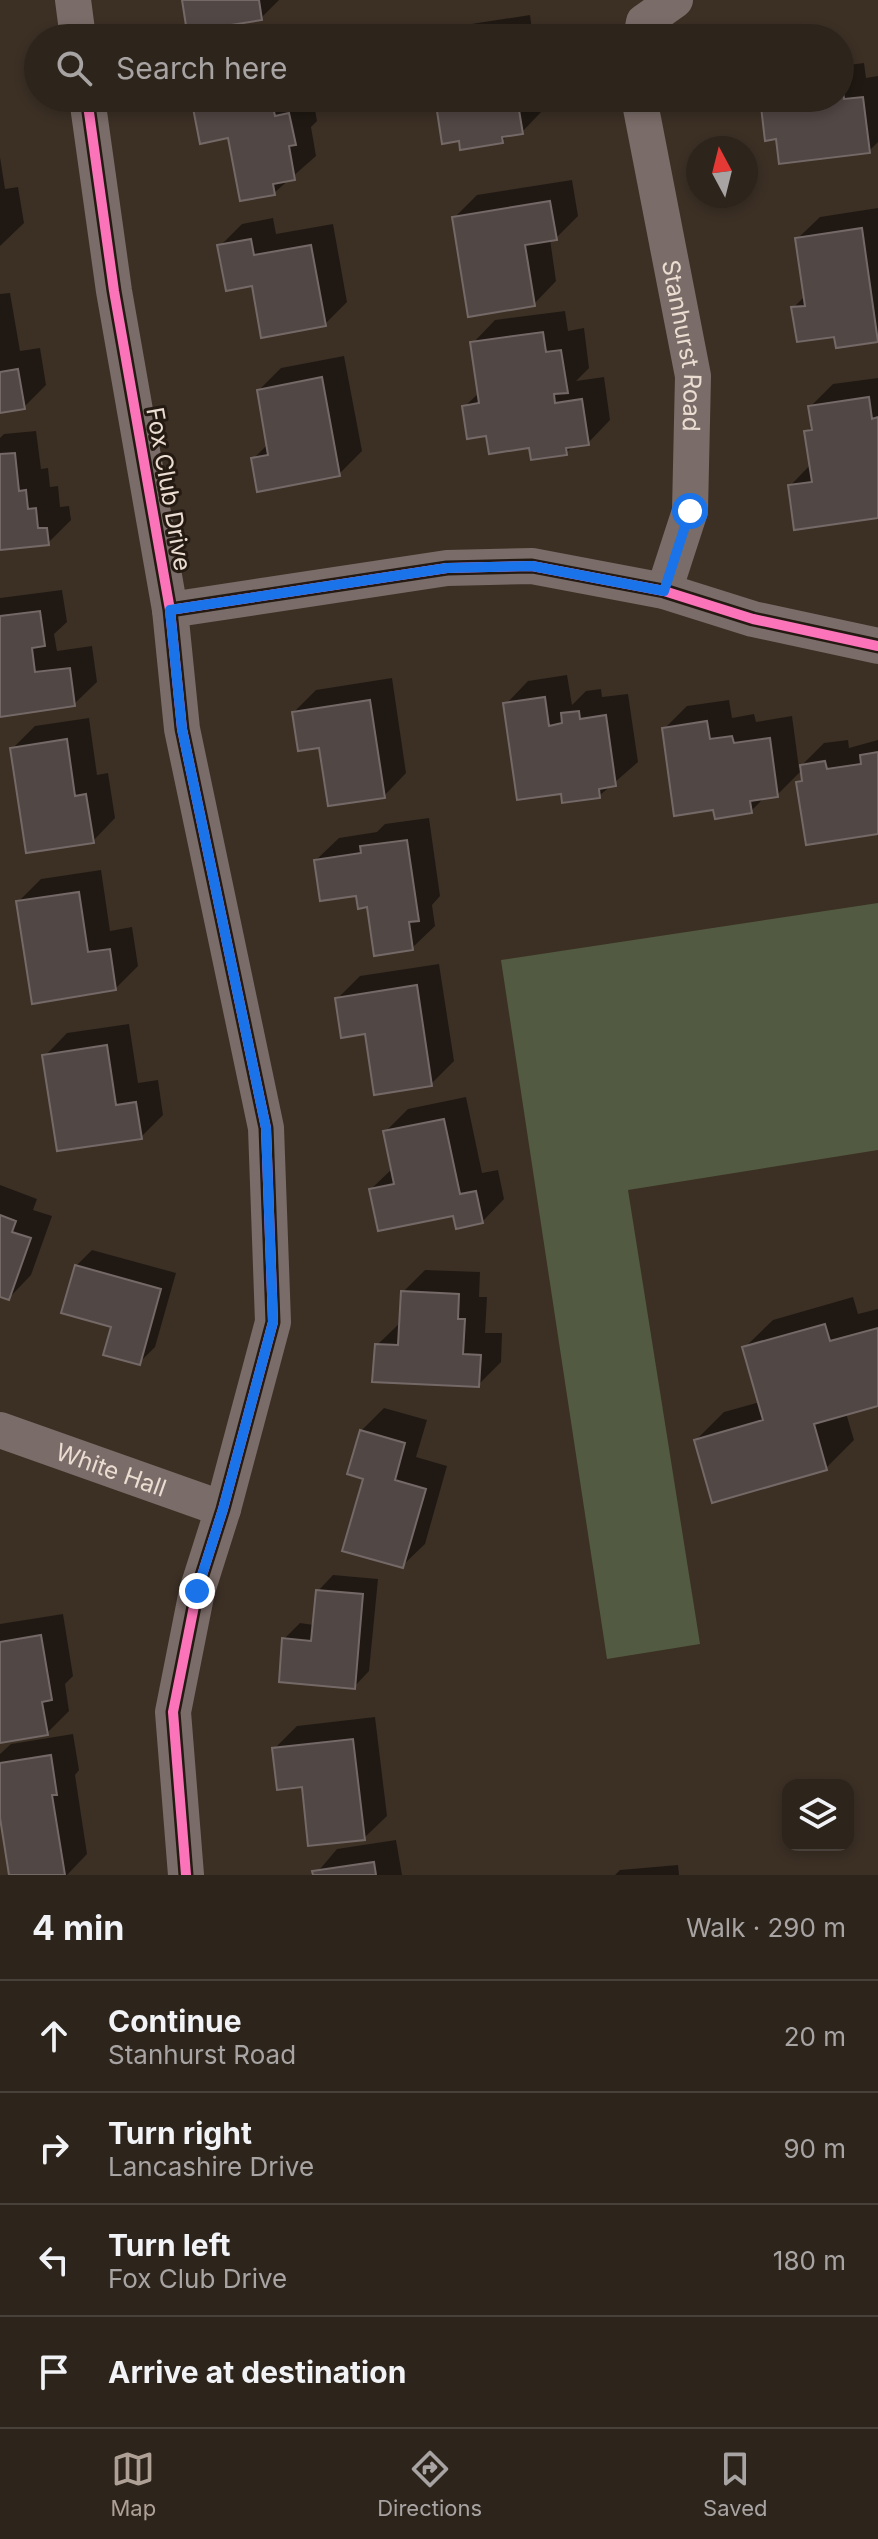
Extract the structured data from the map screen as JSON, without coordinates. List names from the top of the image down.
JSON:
{
  "streets": {
    "street": ["Stanhurst Road", "Fox Club Drive", "White Hall"]
  },
  "crossings": [
    ["Fox Club Drive", "White Hall"]
  ],
  "north": "top",
  "page": {
    "search": "Search here",
    "heading": ["4 min", "Walk · 290 m"],
    "list": [
      ["Continue", "Stanhurst Road", "20 m"],
      ["Turn right", "Lancashire Drive", "90 m"],
      ["Turn left", "Fox Club Drive", "180 m"],
      "Arrive at destination"
    ],
    "nav": ["Map", "Directions", "Saved"]
  }
}
